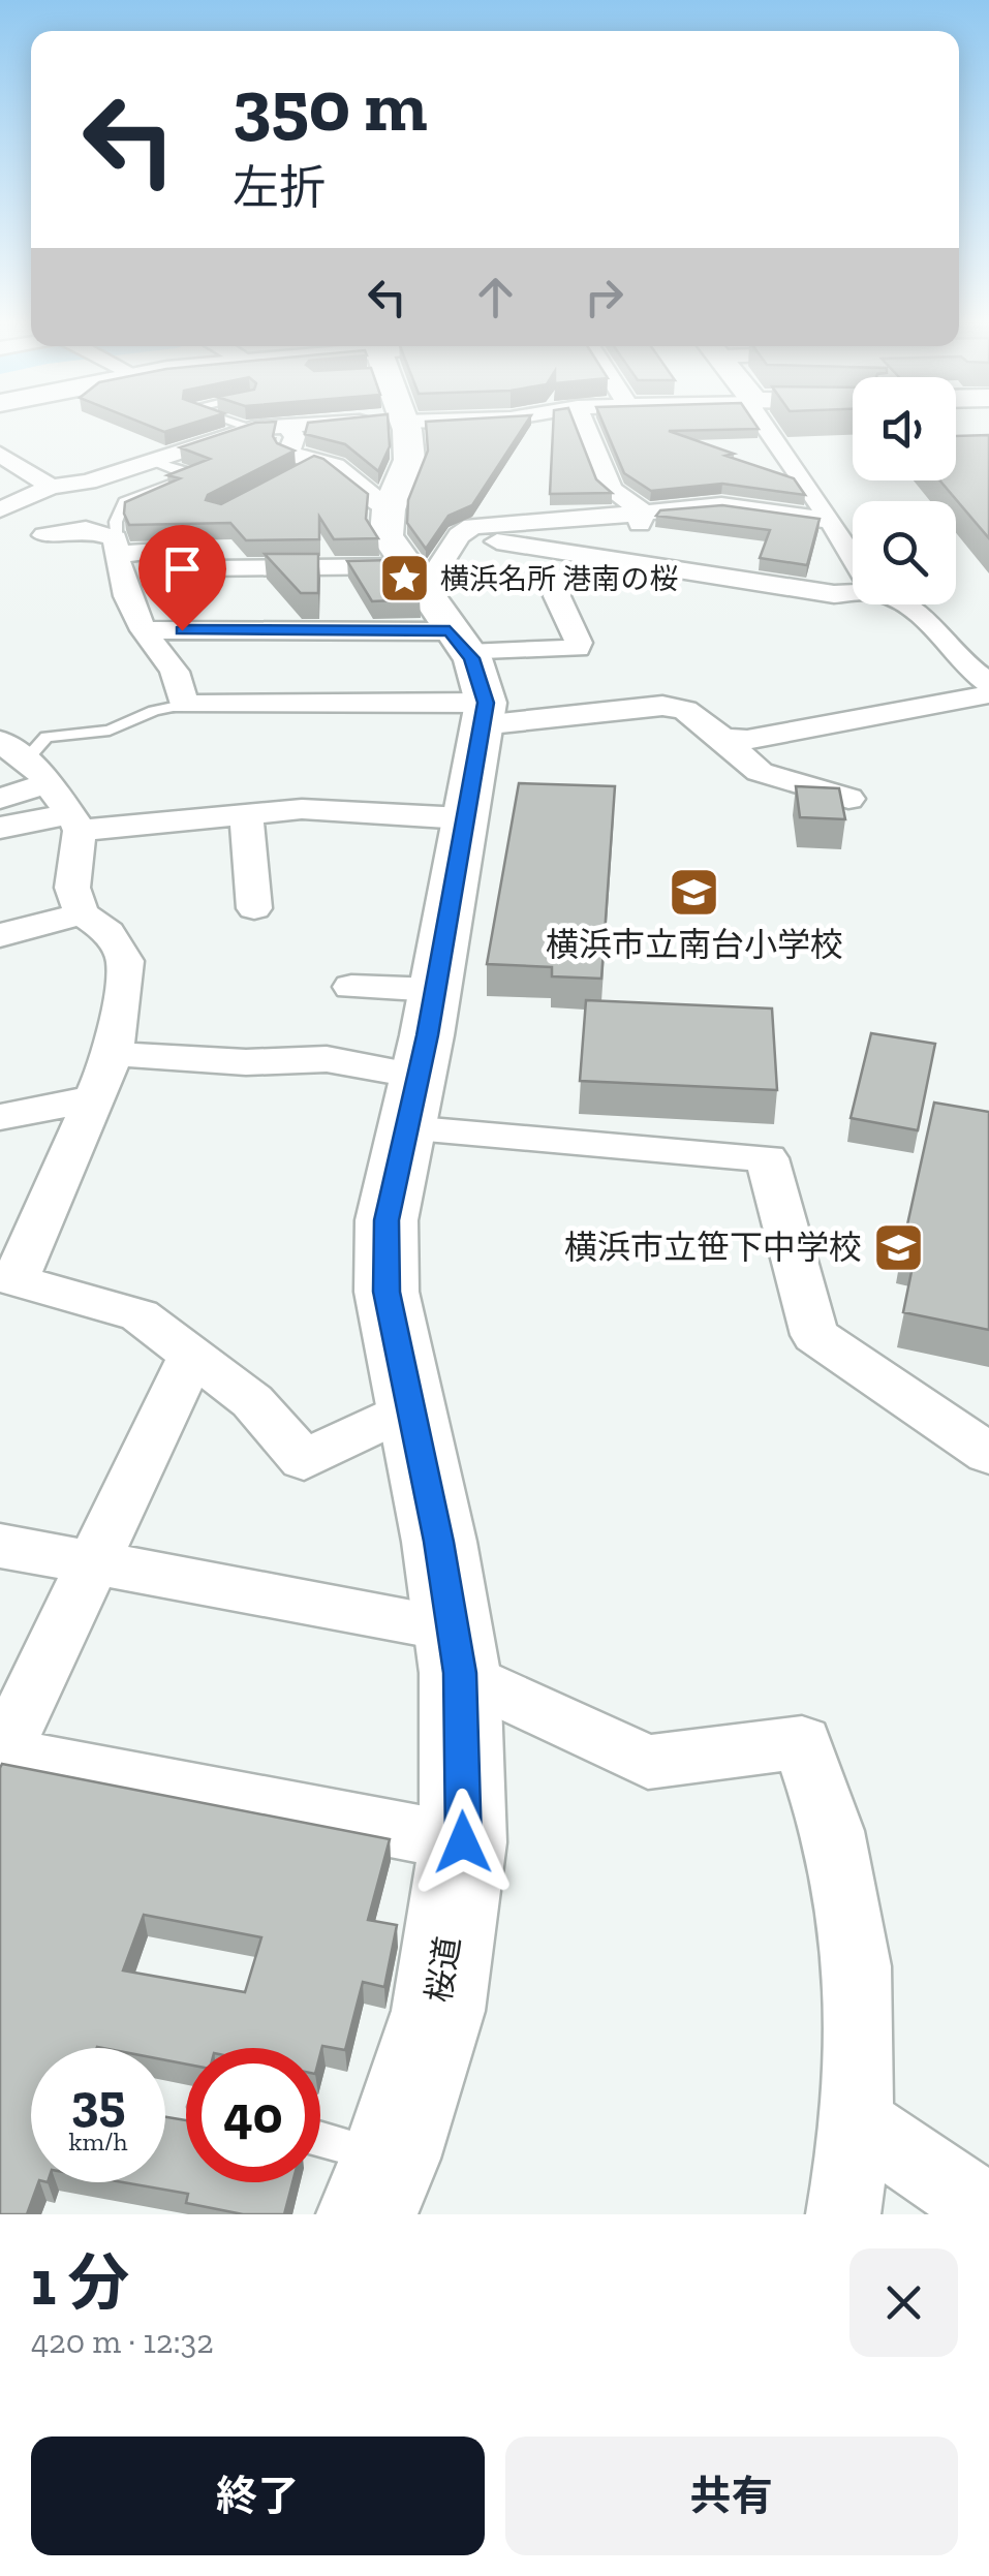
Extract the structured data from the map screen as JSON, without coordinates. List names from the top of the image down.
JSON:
{
  "streets": {
    "street": ["桜道"]
  },
  "places": {
    "place": ["横浜名所 港南の桜"],
    "school or university": ["横浜市立南台小学校", "横浜市立笹下中学校"]
  },
  "page": {
    "turn": ["350 m", "左折"],
    "speed": "35 km/h",
    "limit": "40",
    "heading": ["1 分", "420 m · 12:32"],
    "buttons": ["終了", "共有"]
  }
}
